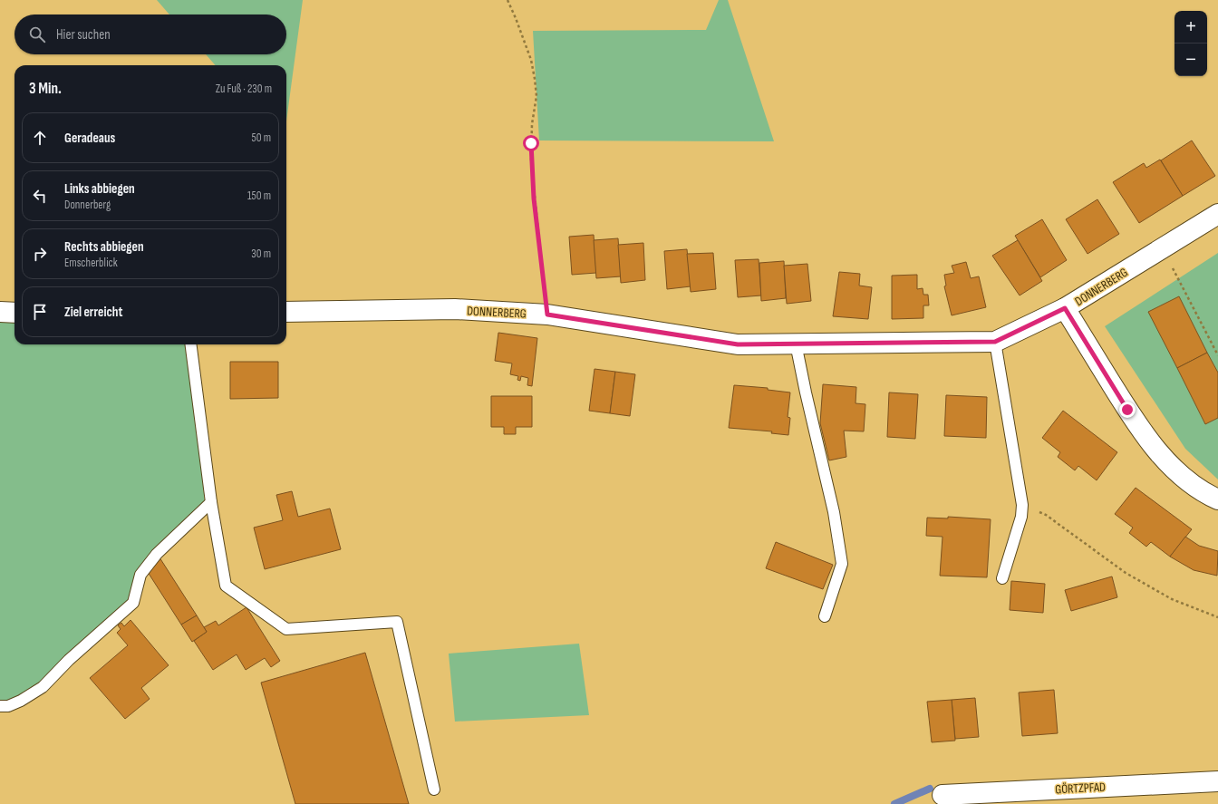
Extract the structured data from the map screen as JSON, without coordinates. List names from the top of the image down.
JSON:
{
  "streets": {
    "street": ["DONNERBERG", "GÖRTZPFAD"]
  },
  "page": {
    "map_buttons": ["+", "−"],
    "search": "Hier suchen",
    "heading": ["3 Min.", "Zu Fuß · 230 m"],
    "list": [
      ["Geradeaus", "50 m"],
      ["Links abbiegen", "Donnerberg", "150 m"],
      ["Rechts abbiegen", "Emscherblick", "30 m"],
      "Ziel erreicht"
    ]
  }
}
